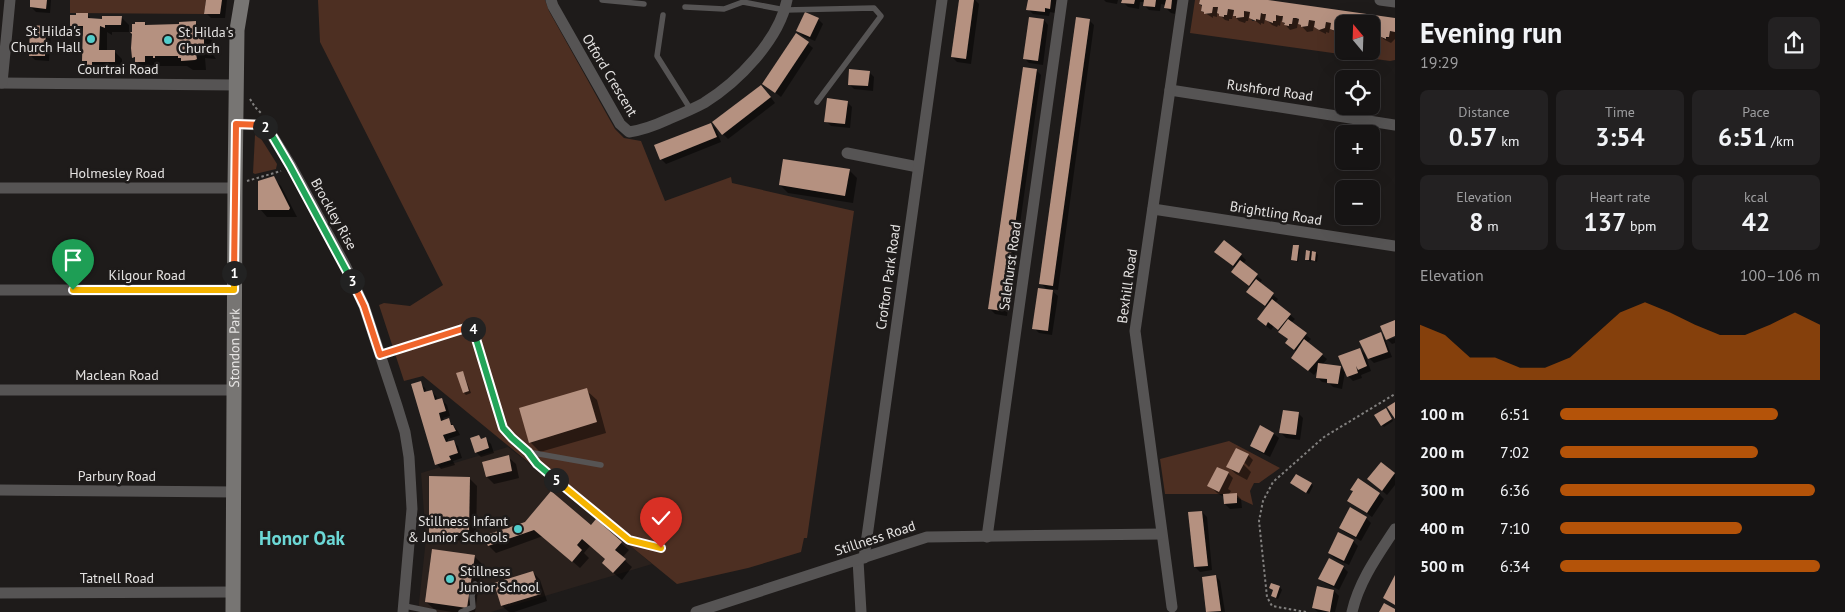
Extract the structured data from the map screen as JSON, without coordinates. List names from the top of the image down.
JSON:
{
  "streets": {
    "main road": ["Stondon Park"],
    "street": [
      "Courtrai Road",
      "Otford Crescent",
      "Rushford Road",
      "Holmesley Road",
      "Brightling Road",
      "Brockley Rise",
      "Salehurst Road",
      "Kilgour Road",
      "Crofton Park Road",
      "Bexhill Road",
      "Maclean Road",
      "Parbury Road",
      "Stillness Road",
      "Tatnell Road"
    ]
  },
  "crossings": [
    ["Courtrai Road", "Stondon Park"],
    ["Rushford Road", "Bexhill Road"],
    ["Holmesley Road", "Stondon Park"],
    ["Brightling Road", "Bexhill Road"],
    ["Brockley Rise", "Stondon Park"],
    ["Salehurst Road", "Stillness Road"],
    ["Kilgour Road", "Stondon Park"],
    ["Crofton Park Road", "Stillness Road"],
    ["Bexhill Road", "Stillness Road"],
    ["Stondon Park", "Maclean Road"],
    ["Stondon Park", "Parbury Road"],
    ["Stondon Park", "Tatnell Road"]
  ],
  "districts": ["Honor Oak"],
  "places": [
    "St Hilda's Church Hall",
    "St Hilda's Church",
    "Stillness Infant & Junior Schools",
    "Stillness Junior School"
  ],
  "north": "top",
  "page": {
    "heading": ["Evening run", "19:29"],
    "map_buttons": ["+", "−"],
    "stats": [
      ["Distance", "0.57 km"],
      ["Time", "3:54"],
      ["Pace", "6:51 /km"],
      ["Elevation", "8 m"],
      ["Heart rate", "137 bpm"],
      ["kcal", "42"]
    ],
    "pins": [
      "2",
      "1",
      "3",
      "4",
      "5"
    ],
    "chart": ["Elevation", "100–106 m"],
    "list": [
      {
        "name": "100 m",
        "note": "6:51"
      },
      {
        "name": "200 m",
        "note": "7:02"
      },
      {
        "name": "300 m",
        "note": "6:36"
      },
      {
        "name": "400 m",
        "note": "7:10"
      },
      {
        "name": "500 m",
        "note": "6:34"
      }
    ]
  }
}
